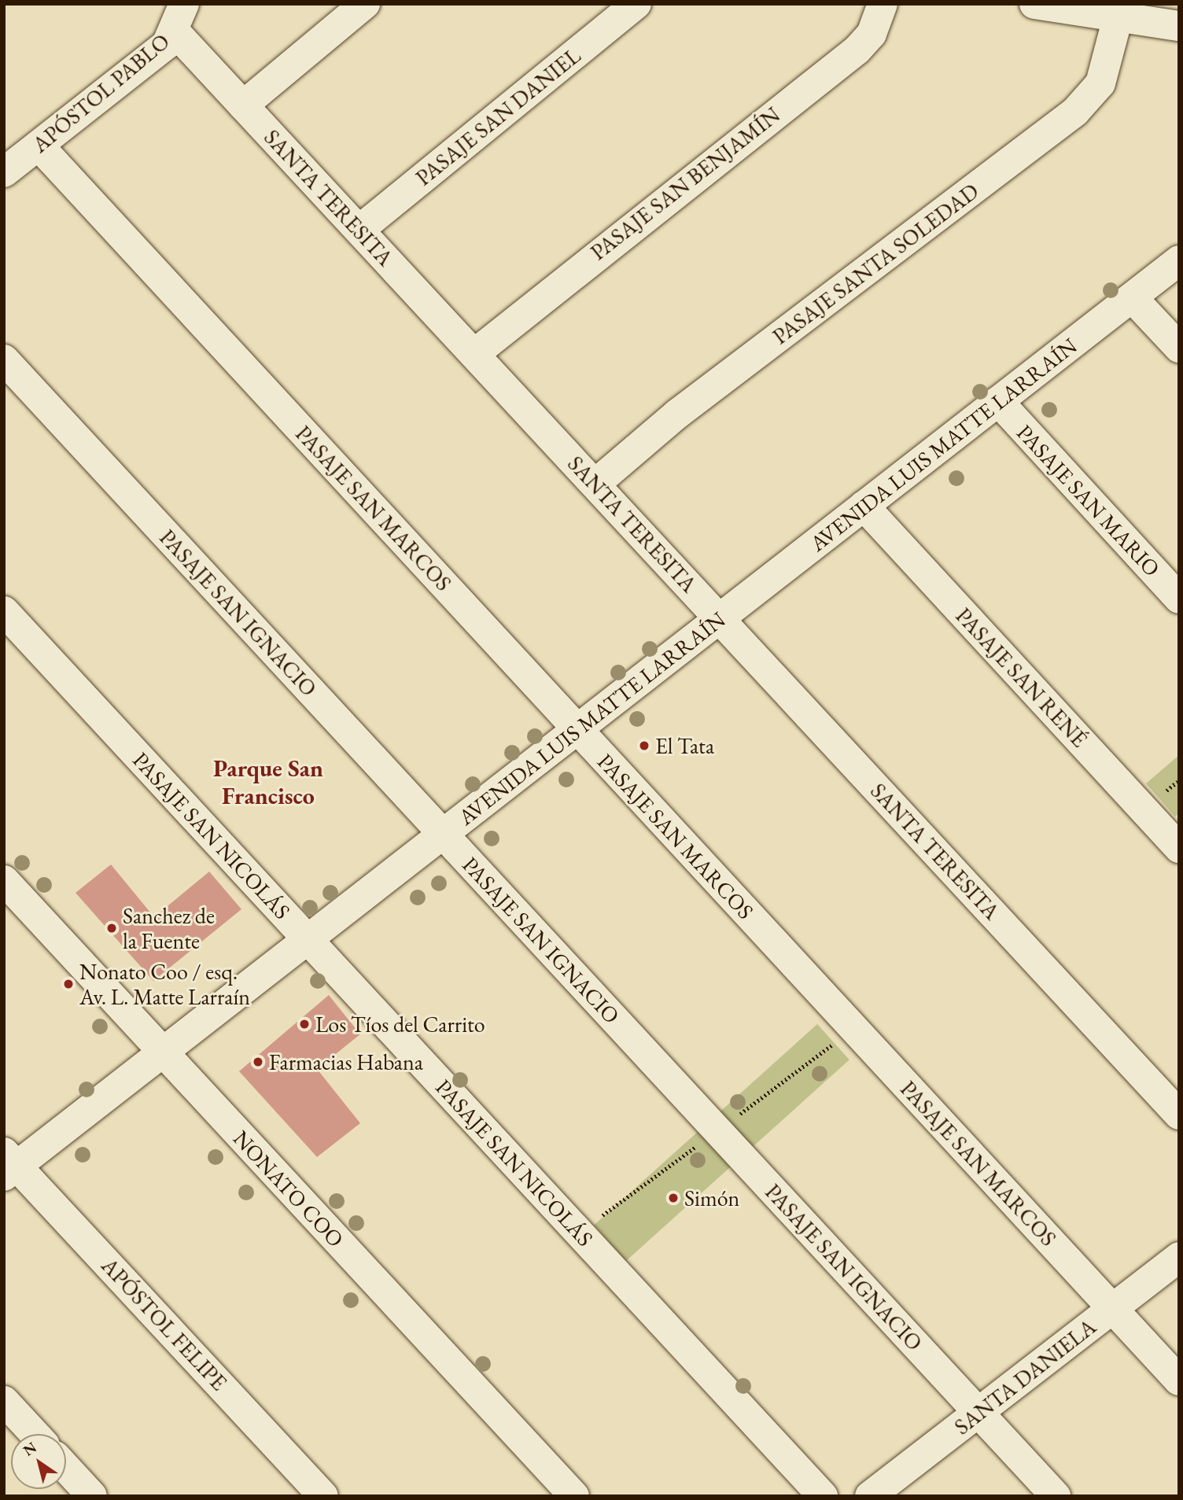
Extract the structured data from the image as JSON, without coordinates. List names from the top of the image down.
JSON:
{
  "streets": {
    "street": [
      "APÓSTOL PABLO",
      "PASAJE SAN DANIEL",
      "PASAJE SAN BENJAMÍN",
      "SANTA TERESITA",
      "PASAJE SANTA SOLEDAD",
      "AVENIDA LUIS MATTE LARRAÍN",
      "PASAJE SAN MARIO",
      "PASAJE SAN MARCOS",
      "PASAJE SAN IGNACIO",
      "PASAJE SAN RENÉ",
      "PASAJE SAN NICOLÁS",
      "NONATO COO",
      "APÓSTOL FELIPE",
      "SANTA DANIELA"
    ]
  },
  "crossings": [
    ["APÓSTOL PABLO", "SANTA TERESITA"],
    ["APÓSTOL PABLO", "PASAJE SAN MARCOS"],
    ["PASAJE SAN DANIEL", "SANTA TERESITA"],
    ["PASAJE SAN BENJAMÍN", "SANTA TERESITA"],
    ["SANTA TERESITA", "PASAJE SANTA SOLEDAD"],
    ["SANTA TERESITA", "AVENIDA LUIS MATTE LARRAÍN"],
    ["AVENIDA LUIS MATTE LARRAÍN", "PASAJE SAN MARIO"],
    ["AVENIDA LUIS MATTE LARRAÍN", "PASAJE SAN MARCOS"],
    ["AVENIDA LUIS MATTE LARRAÍN", "PASAJE SAN IGNACIO"],
    ["AVENIDA LUIS MATTE LARRAÍN", "PASAJE SAN RENÉ"],
    ["AVENIDA LUIS MATTE LARRAÍN", "PASAJE SAN NICOLÁS"],
    ["AVENIDA LUIS MATTE LARRAÍN", "NONATO COO"],
    ["AVENIDA LUIS MATTE LARRAÍN", "APÓSTOL FELIPE"],
    ["PASAJE SAN MARCOS", "SANTA DANIELA"],
    ["PASAJE SAN IGNACIO", "SANTA DANIELA"]
  ],
  "districts": ["Parque San Francisco"],
  "places": [
    "El Tata",
    "Sanchez de la Fuente",
    "Nonato Coo / esq. Av. L. Matte Larraín",
    "Los Tíos del Carrito",
    "Farmacias Habana",
    "Simón"
  ],
  "north": "top left"
}
